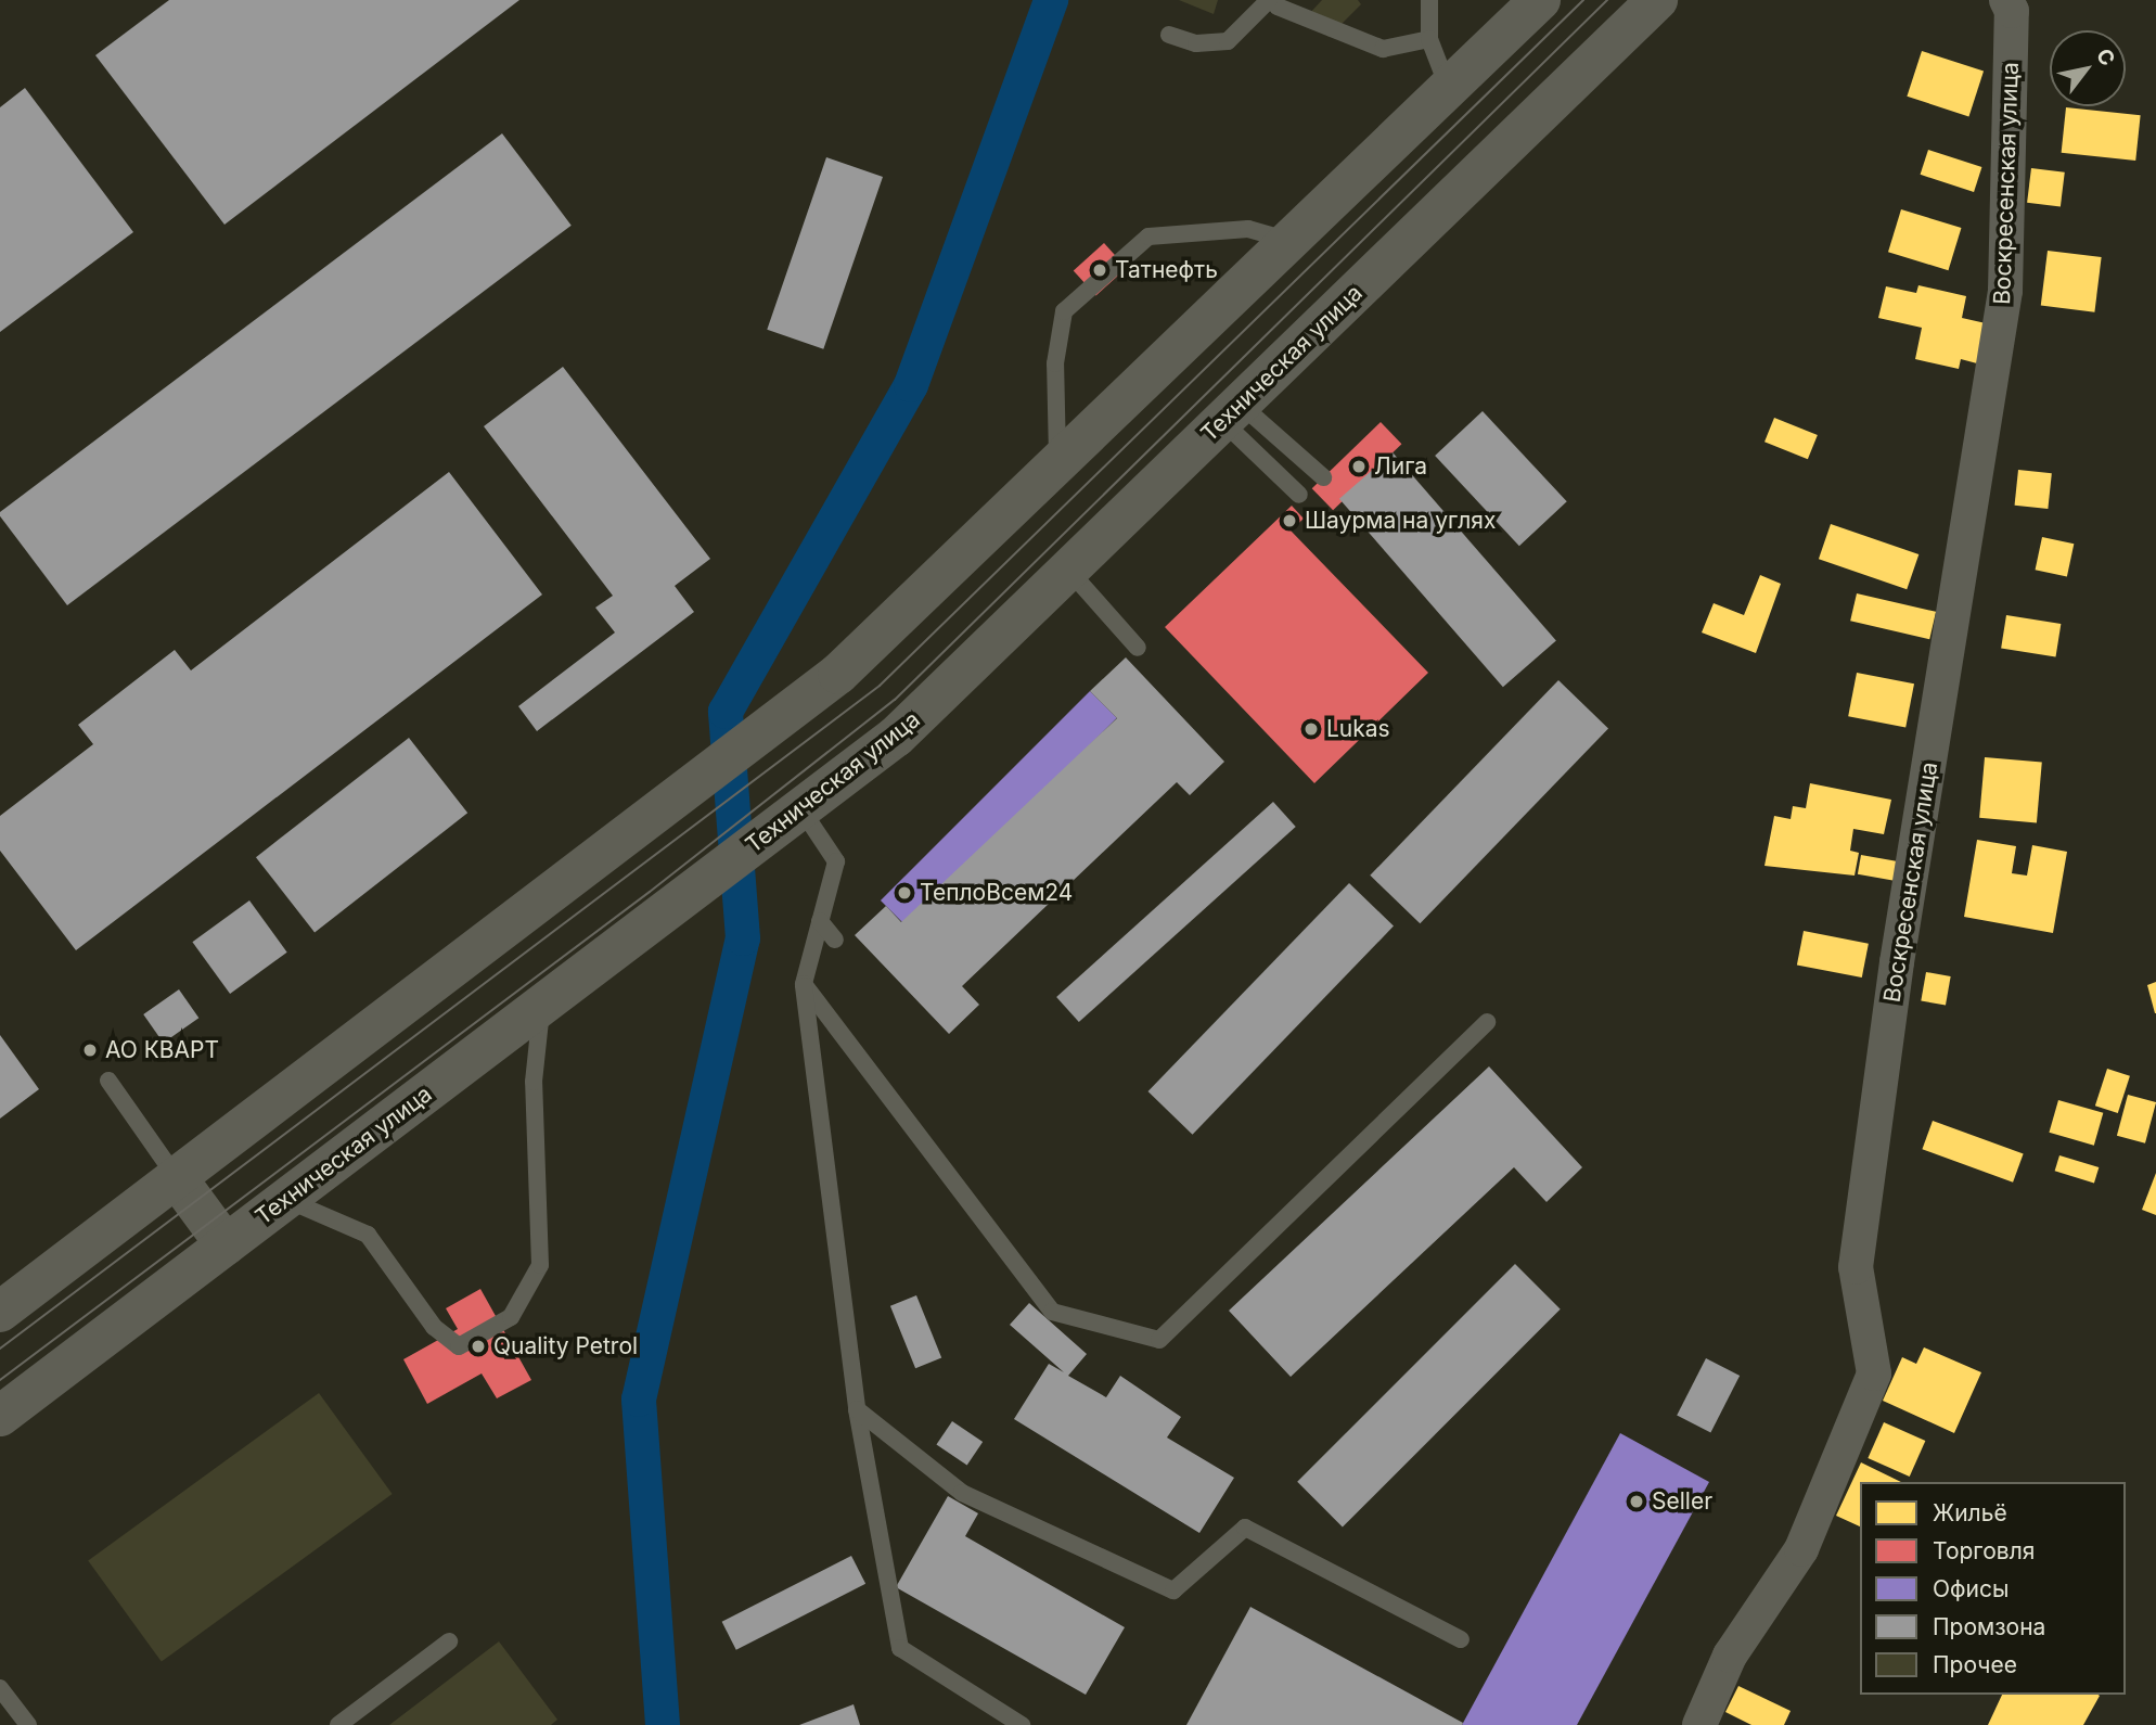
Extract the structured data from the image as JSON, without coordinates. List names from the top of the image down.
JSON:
{
  "streets": {
    "main road": ["Техническая улица"],
    "street": ["Воскресенская улица"]
  },
  "places": [
    "Татнефть",
    "Лига",
    "Шаурма на углях",
    "Lukas",
    "ТеплоВсем24",
    "АО КВАРТ",
    "Quality Petrol",
    "Seller"
  ],
  "legend": [
    "Жильё",
    "Торговля",
    "Офисы",
    "Промзона",
    "Прочее"
  ],
  "north": "top right"
}
